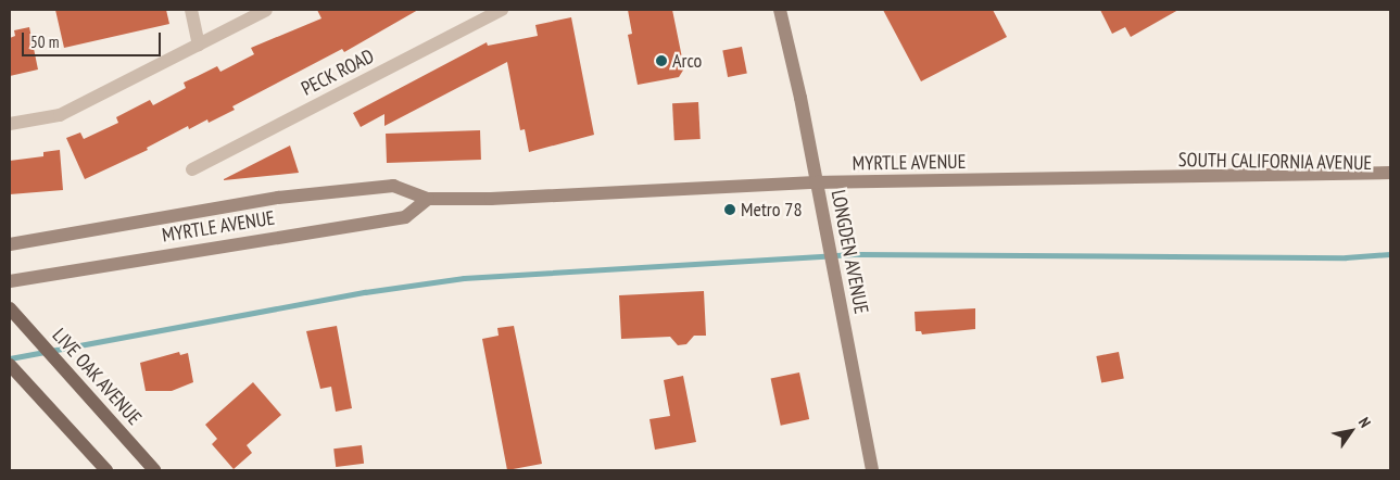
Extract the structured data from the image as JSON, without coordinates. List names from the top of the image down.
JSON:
{
  "streets": {
    "main road": [
      "SOUTH CALIFORNIA AVENUE",
      "MYRTLE AVENUE",
      "LONGDEN AVENUE",
      "LIVE OAK AVENUE"
    ],
    "street": ["PECK ROAD"]
  },
  "crossings": [
    ["SOUTH CALIFORNIA AVENUE", "MYRTLE AVENUE"],
    ["MYRTLE AVENUE", "LONGDEN AVENUE"]
  ],
  "places": ["Arco", "Metro 78"],
  "scale_bar": "50 m",
  "north": "top right"
}
